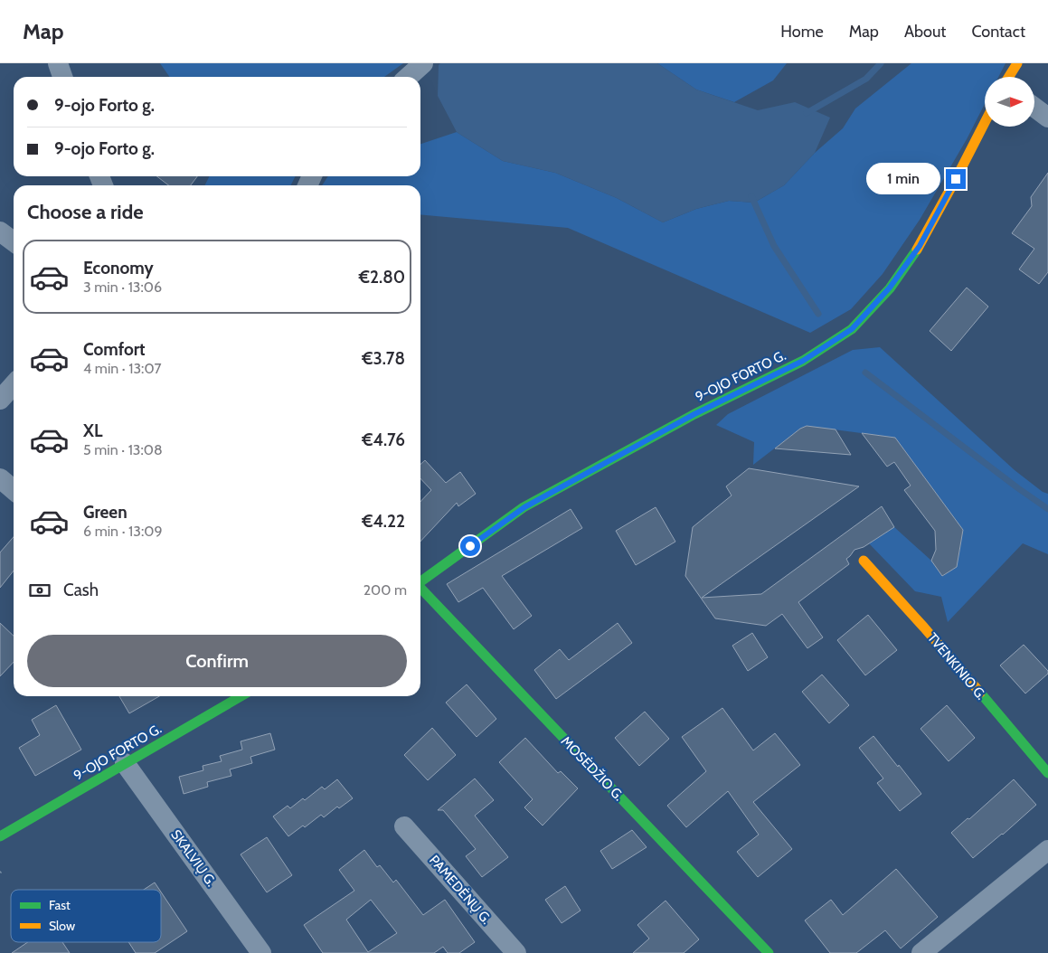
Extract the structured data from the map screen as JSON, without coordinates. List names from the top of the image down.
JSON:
{
  "streets": {
    "street": [
      "9-OJO FORTO G.",
      "TVENKINIO G.",
      "MOSĖDŽIO G.",
      "SKALVIŲ G.",
      "PAMEDĖNŲ G."
    ]
  },
  "crossings": [
    ["9-OJO FORTO G.", "SKALVIŲ G."]
  ],
  "legend": ["Fast", "Slow"],
  "north": "right",
  "page": {
    "header": "Map",
    "nav": [
      "Home",
      "Map",
      "About",
      "Contact"
    ],
    "banner": ["9-ojo Forto g.", "9-ojo Forto g."],
    "bubble": "1 min",
    "heading": "Choose a ride",
    "list": [
      {
        "name": "Economy",
        "note": "3 min · 13:06",
        "value": "€2.80"
      },
      {
        "name": "Comfort",
        "note": "4 min · 13:07",
        "value": "€3.78"
      },
      {
        "name": "XL",
        "note": "5 min · 13:08",
        "value": "€4.76"
      },
      {
        "name": "Green",
        "note": "6 min · 13:09",
        "value": "€4.22"
      }
    ],
    "pay": ["Cash", "200 m"],
    "buttons": "Confirm"
  }
}
